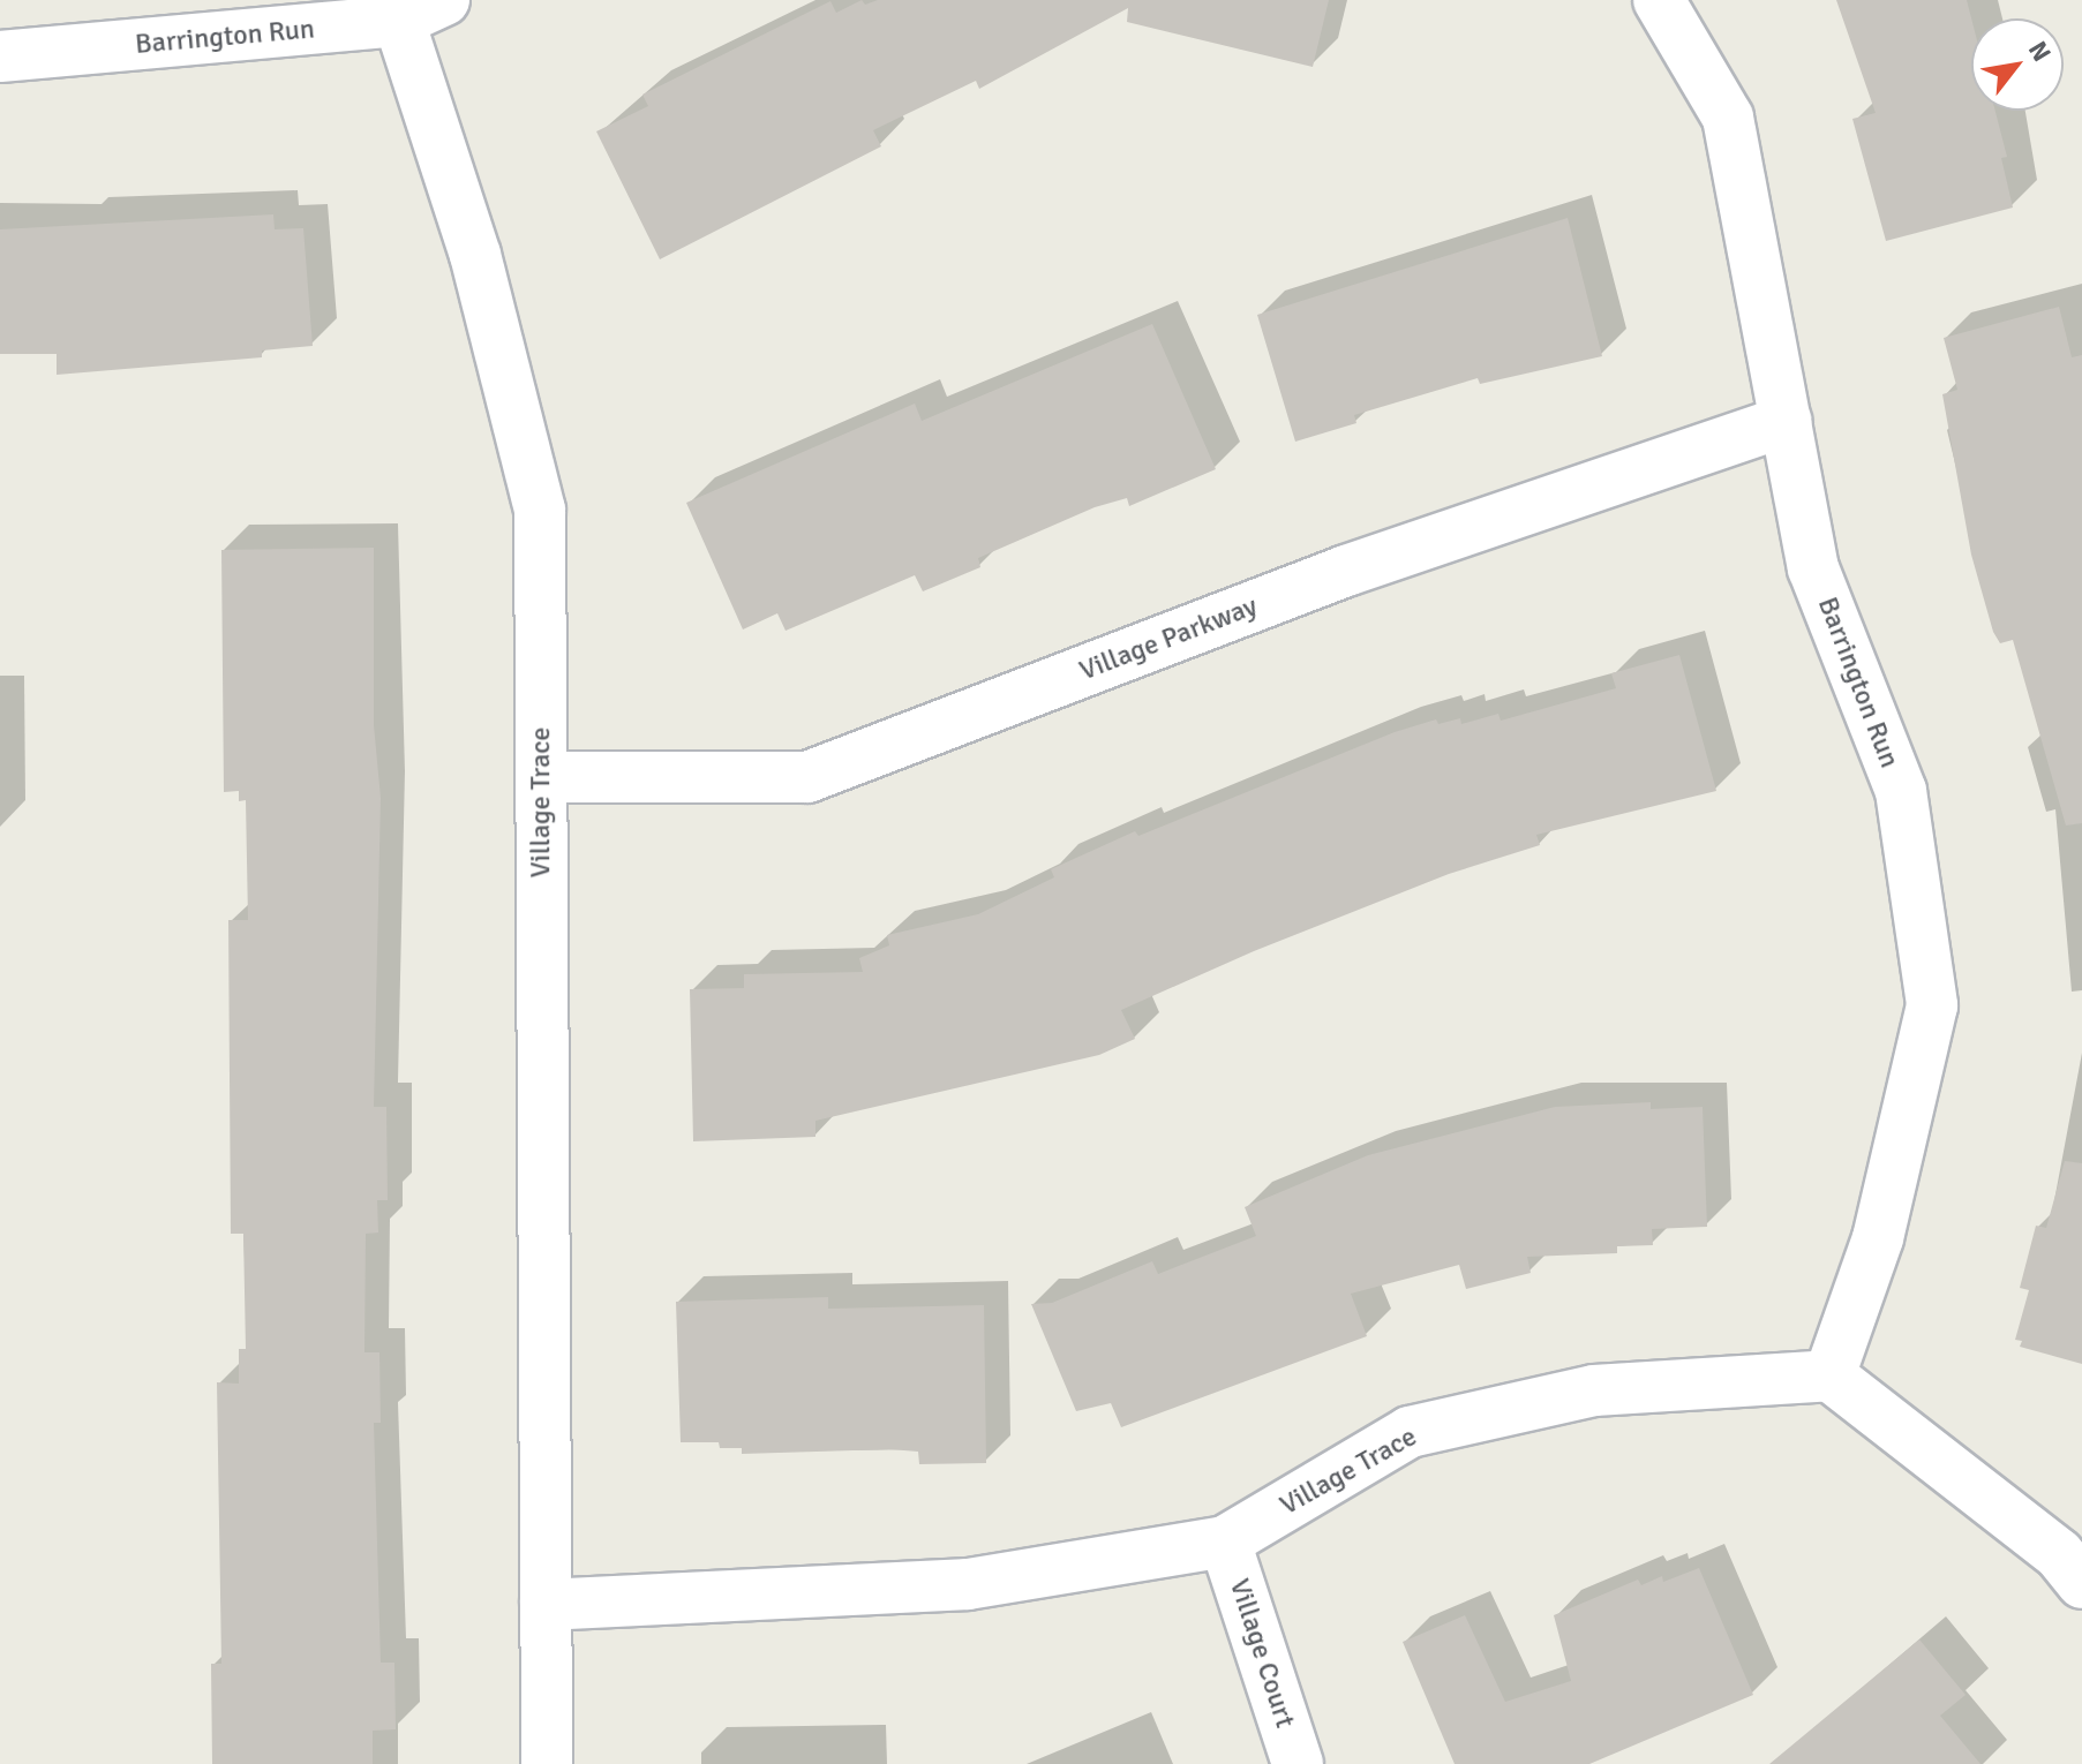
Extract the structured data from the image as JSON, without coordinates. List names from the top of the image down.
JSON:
{
  "streets": {
    "street": [
      "Barrington Run",
      "Village Parkway",
      "Village Trace",
      "Village Court"
    ]
  },
  "crossings": [
    ["Barrington Run", "Village Parkway"],
    ["Barrington Run", "Village Trace"],
    ["Village Parkway", "Village Trace"],
    ["Village Trace", "Village Court"]
  ],
  "north": "top right"
}
